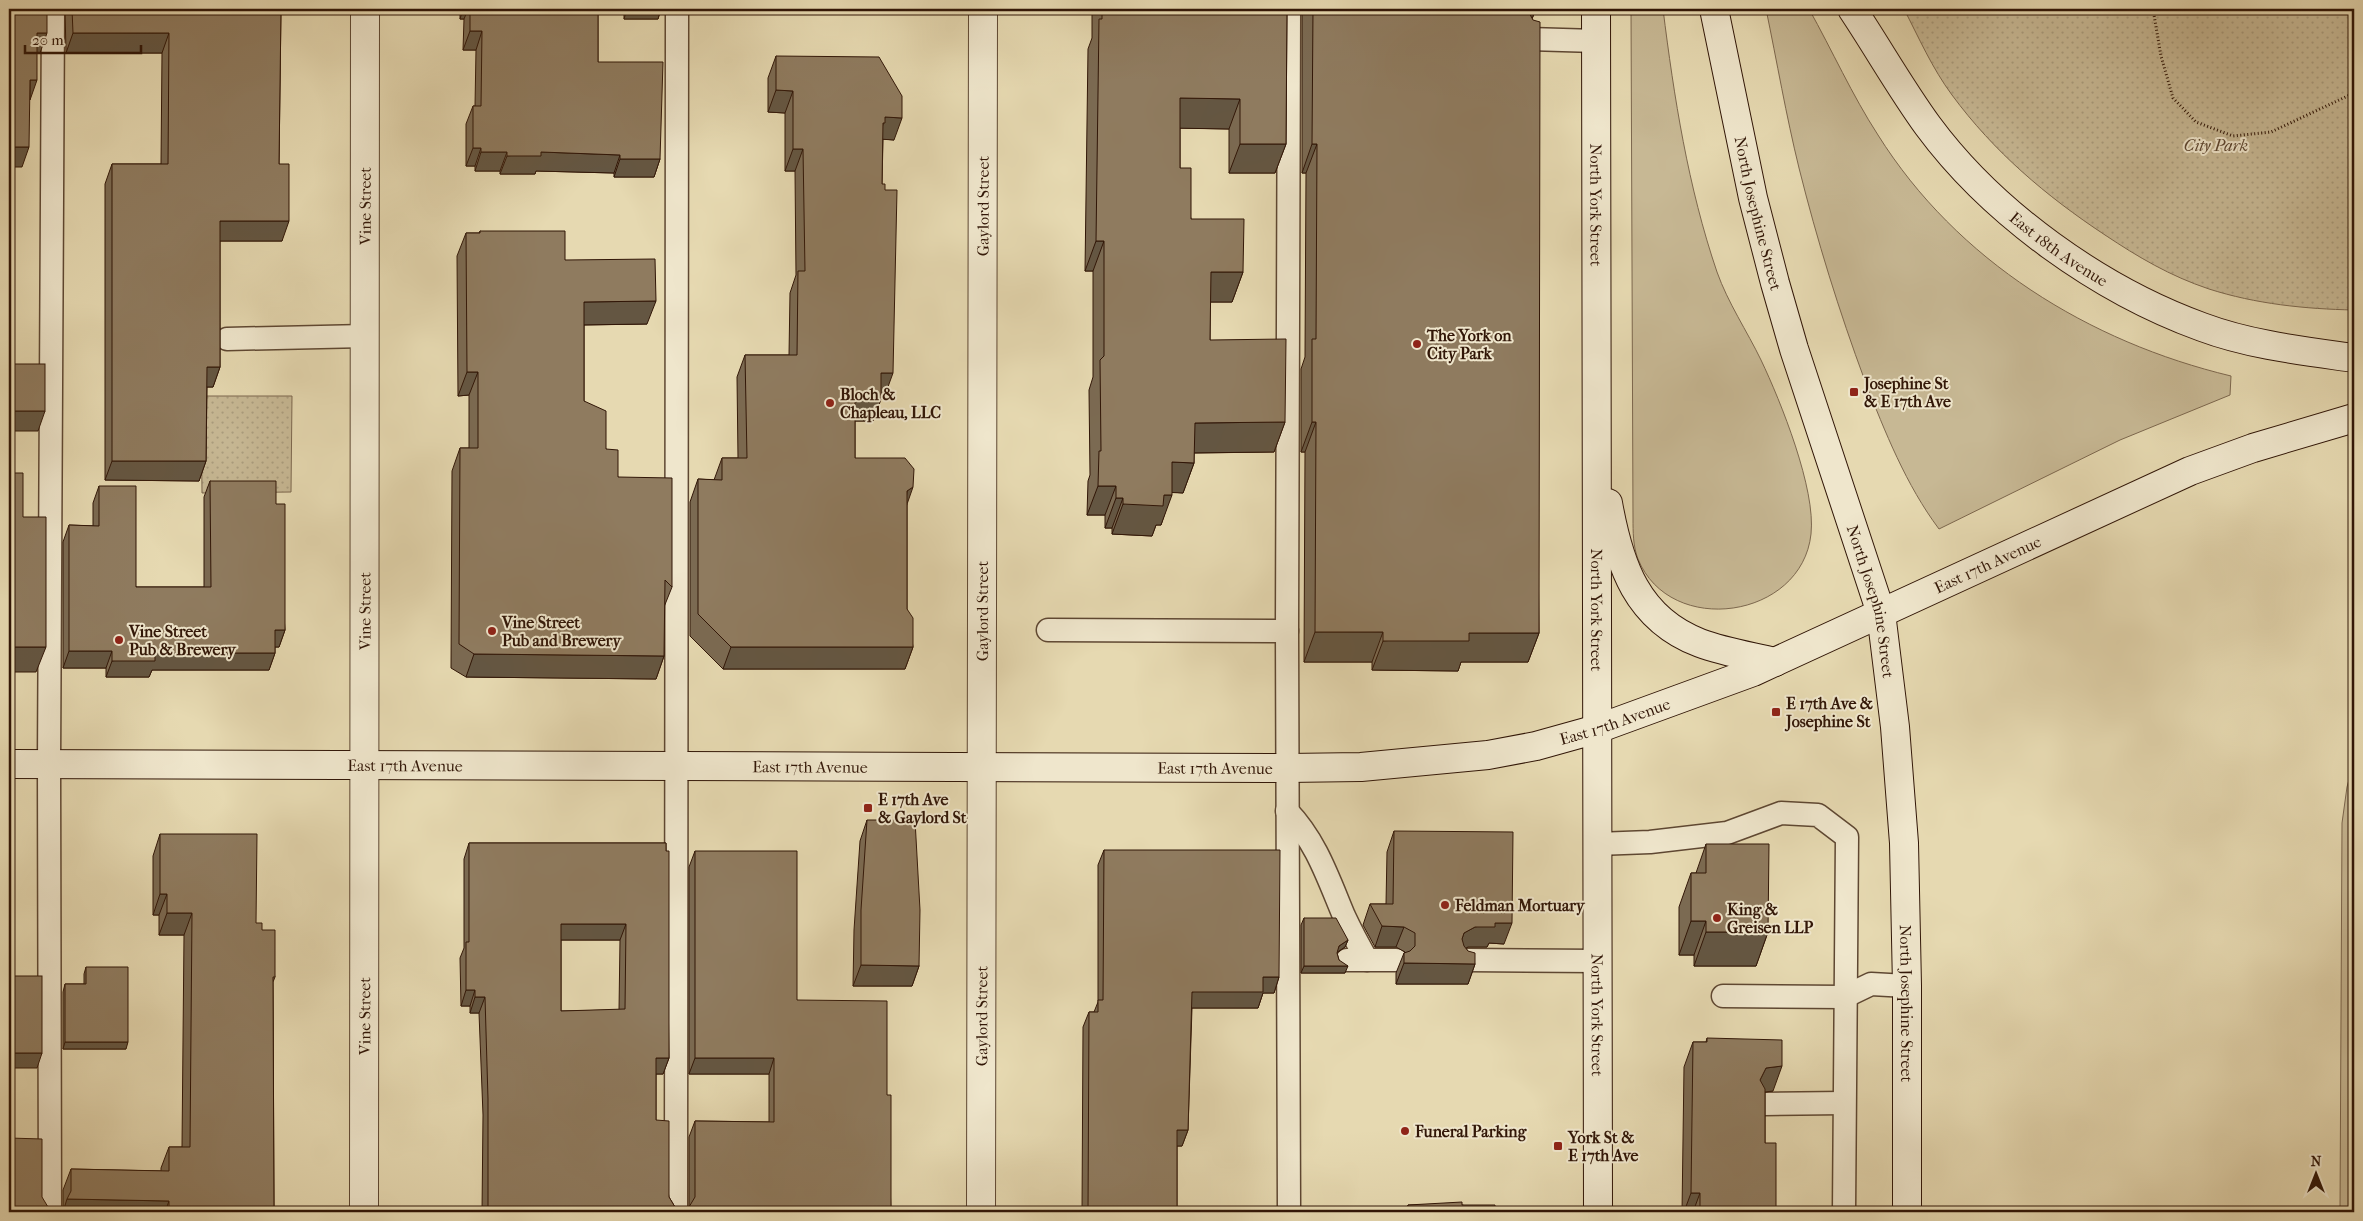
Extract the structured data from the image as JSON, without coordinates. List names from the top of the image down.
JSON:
{
  "streets": {
    "main road": [
      "Vine Street",
      "Gaylord Street",
      "North York Street",
      "North Josephine Street",
      "East 18th Avenue",
      "East 17th Avenue"
    ]
  },
  "crossings": [
    ["Vine Street", "East 17th Avenue"],
    ["Gaylord Street", "East 17th Avenue"],
    ["North York Street", "East 17th Avenue"],
    ["North Josephine Street", "East 17th Avenue"]
  ],
  "parks": ["City Park"],
  "places": {
    "other": [
      "The York on City Park",
      "Bloch & Chapleau, LLC",
      "Vine Street Pub and Brewery",
      "Vine Street Pub & Brewery",
      "Feldman Mortuary",
      "King & Greisen LLP",
      "Funeral Parking"
    ],
    "transit": [
      "Josephine St & E 17th Ave",
      "E 17th Ave & Josephine St",
      "E 17th Ave & Gaylord St",
      "York St & E 17th Ave"
    ]
  },
  "scale_bar": "20 m",
  "north": "top"
}
